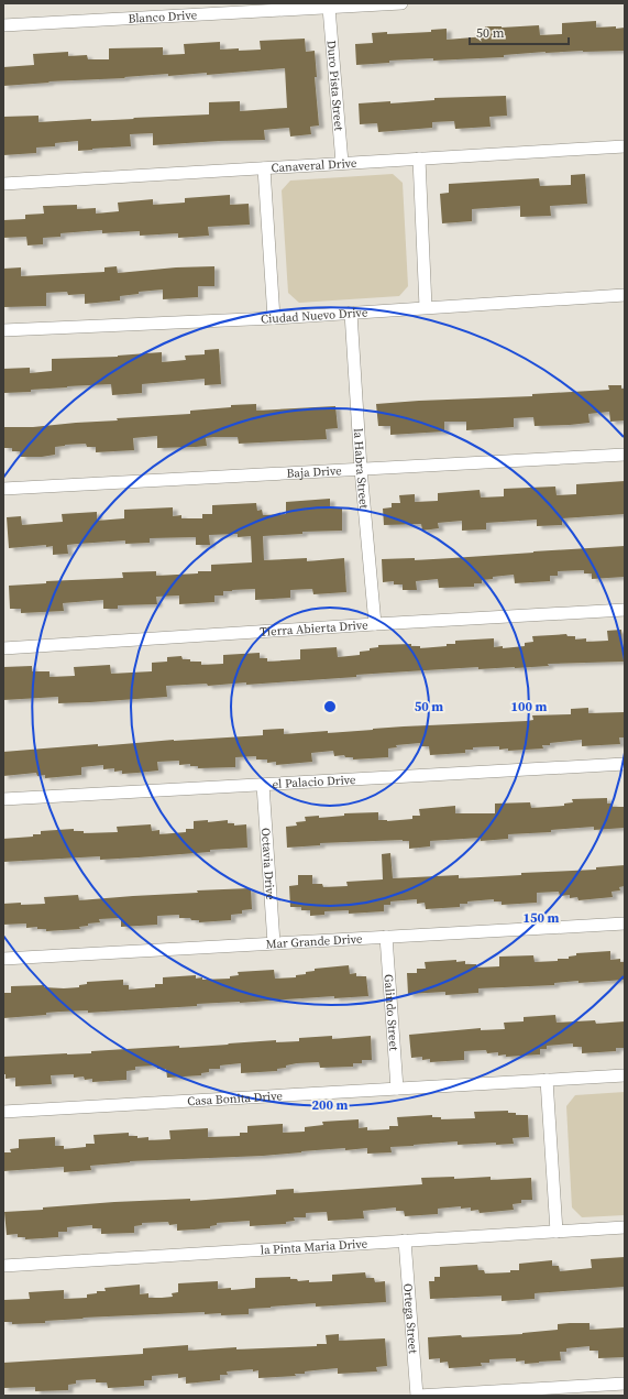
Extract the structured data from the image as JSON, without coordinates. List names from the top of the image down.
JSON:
{
  "streets": {
    "street": [
      "Blanco Drive",
      "Duro Pista Street",
      "Canaveral Drive",
      "Ciudad Nuevo Drive",
      "la Habra Street",
      "Baja Drive",
      "Tierra Abierta Drive",
      "el Palacio Drive",
      "Octavia Drive",
      "Mar Grande Drive",
      "Galindo Street",
      "Casa Bonita Drive",
      "la Pinta Maria Drive",
      "Ortega Street"
    ]
  },
  "crossings": [
    ["Blanco Drive", "Duro Pista Street"],
    ["Duro Pista Street", "Canaveral Drive"],
    ["Ciudad Nuevo Drive", "la Habra Street"],
    ["la Habra Street", "Baja Drive"],
    ["la Habra Street", "Tierra Abierta Drive"],
    ["el Palacio Drive", "Octavia Drive"],
    ["Octavia Drive", "Mar Grande Drive"],
    ["Mar Grande Drive", "Galindo Street"],
    ["Galindo Street", "Casa Bonita Drive"],
    ["la Pinta Maria Drive", "Ortega Street"]
  ],
  "scale_bar": "50 m",
  "rings": [
    "50 m",
    "100 m",
    "150 m",
    "200 m"
  ]
}
